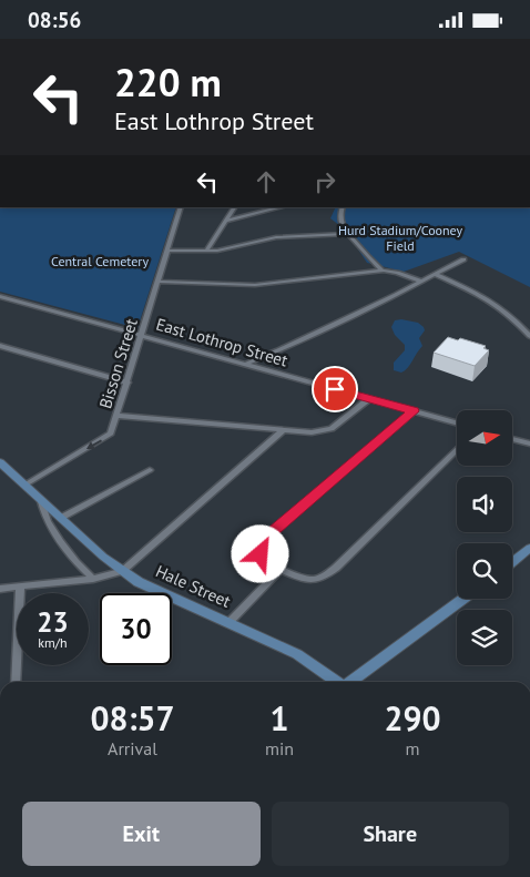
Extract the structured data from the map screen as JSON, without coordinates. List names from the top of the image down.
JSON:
{
  "streets": {
    "main road": ["Hale Street"],
    "street": ["East Lothrop Street", "Bisson Street"]
  },
  "crossings": [
    ["East Lothrop Street", "Bisson Street"],
    ["Bisson Street", "Hale Street"]
  ],
  "parks": ["Hurd Stadium/Cooney Field", "Central Cemetery"],
  "north": "right",
  "page": {
    "status": "08:56",
    "turn": ["220 m", "East Lothrop Street"],
    "speed": "23 km/h",
    "limit": "30",
    "eta": [
      "08:57",
      "Arrival",
      "1",
      "min",
      "290",
      "m"
    ],
    "buttons": ["Exit", "Share"]
  }
}
